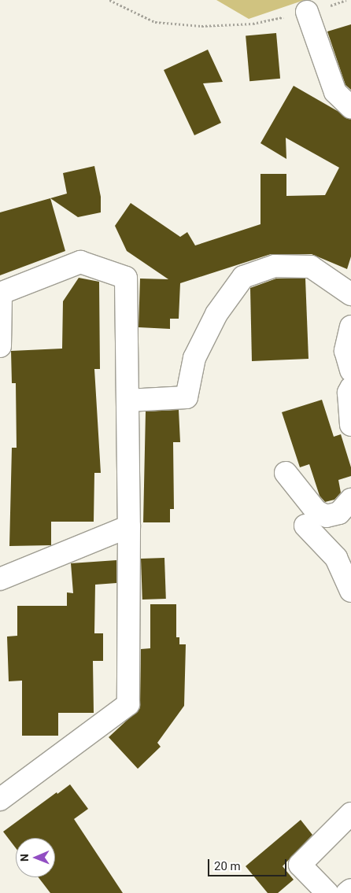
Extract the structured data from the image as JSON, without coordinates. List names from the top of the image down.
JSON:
{
  "scale_bar": "20 m",
  "north": "left"
}
